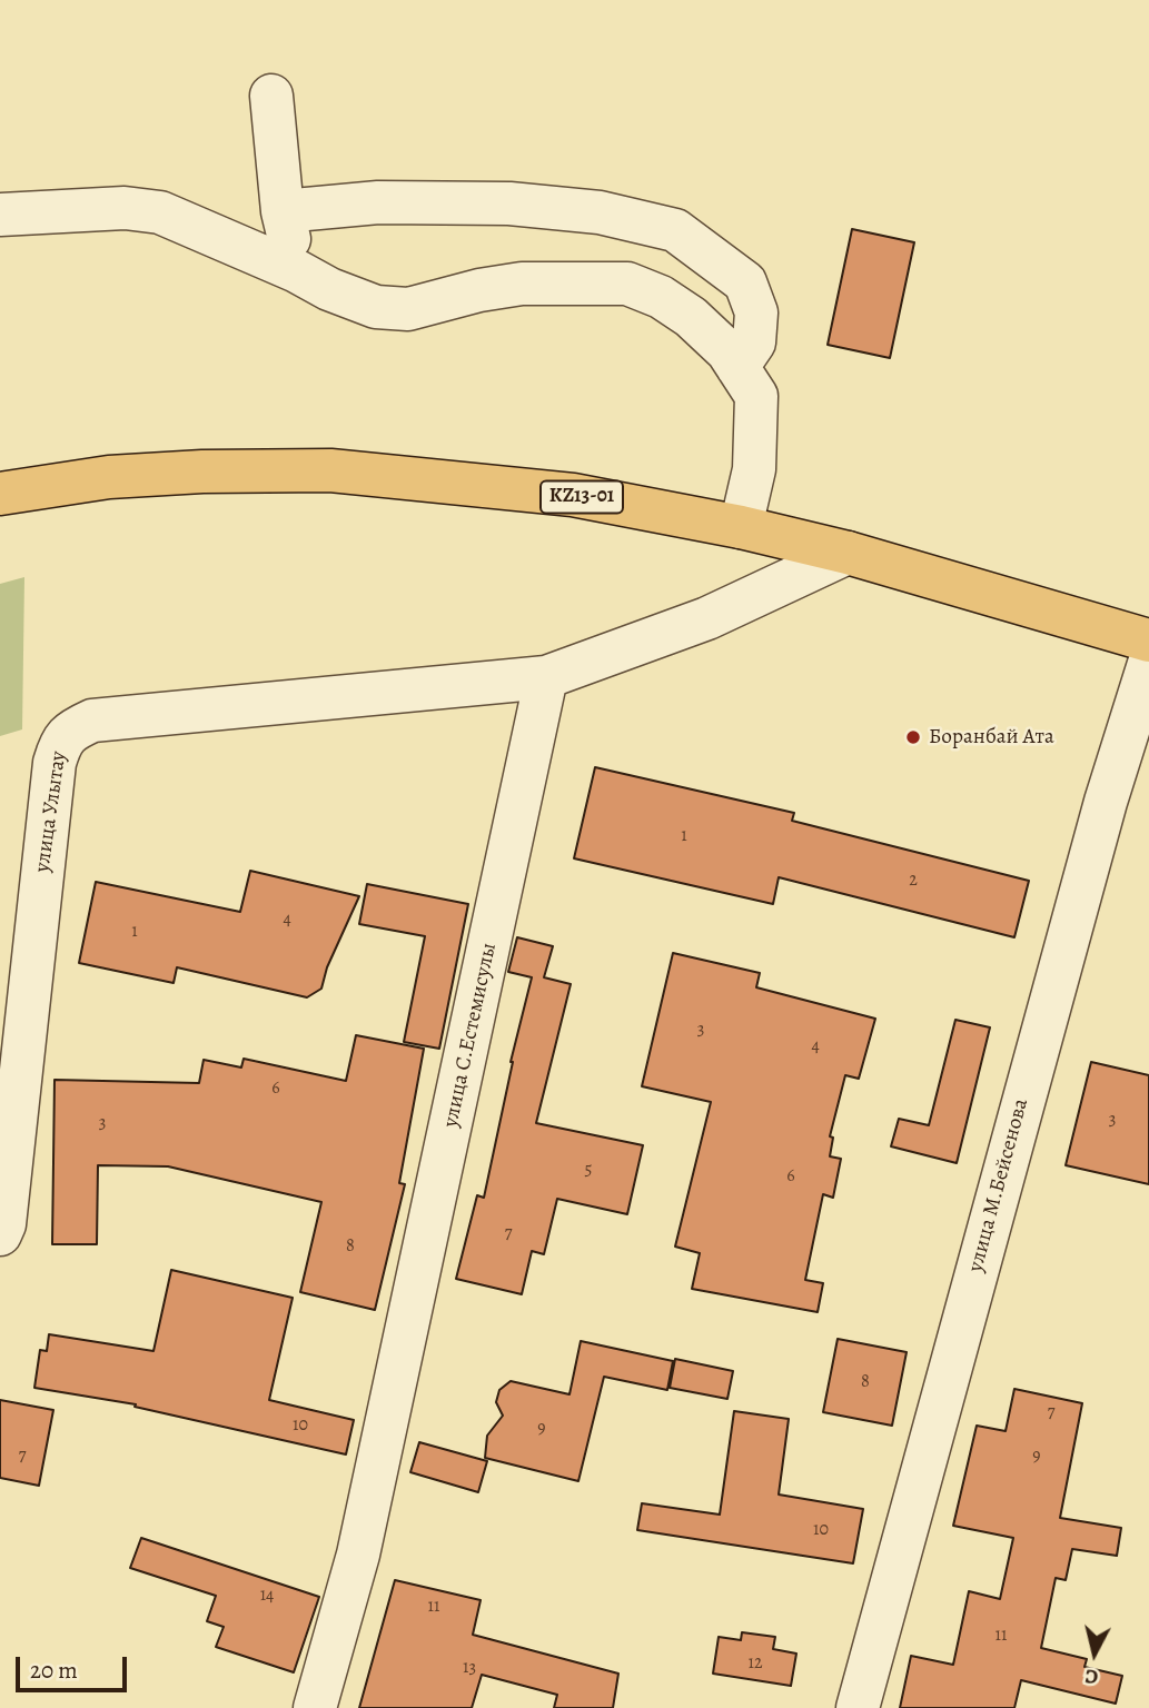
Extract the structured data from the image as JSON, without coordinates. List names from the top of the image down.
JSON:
{
  "streets": {
    "highway": ["KZ13-01"],
    "street": ["улица Улытау", "улица С.Естемисулы", "улица М.Бейсенова"]
  },
  "crossings": [
    ["улица Улытау", "улица С.Естемисулы"]
  ],
  "places": ["Боранбай Ата"],
  "house_numbers": [
    "1",
    "2",
    "4",
    "1",
    "3",
    "4",
    "6",
    "3",
    "3",
    "5",
    "6",
    "7",
    "8",
    "8",
    "7",
    "10",
    "9",
    "7",
    "9",
    "10",
    "14",
    "11",
    "11",
    "12",
    "13"
  ],
  "scale_bar": "20 m",
  "north": "bottom"
}
